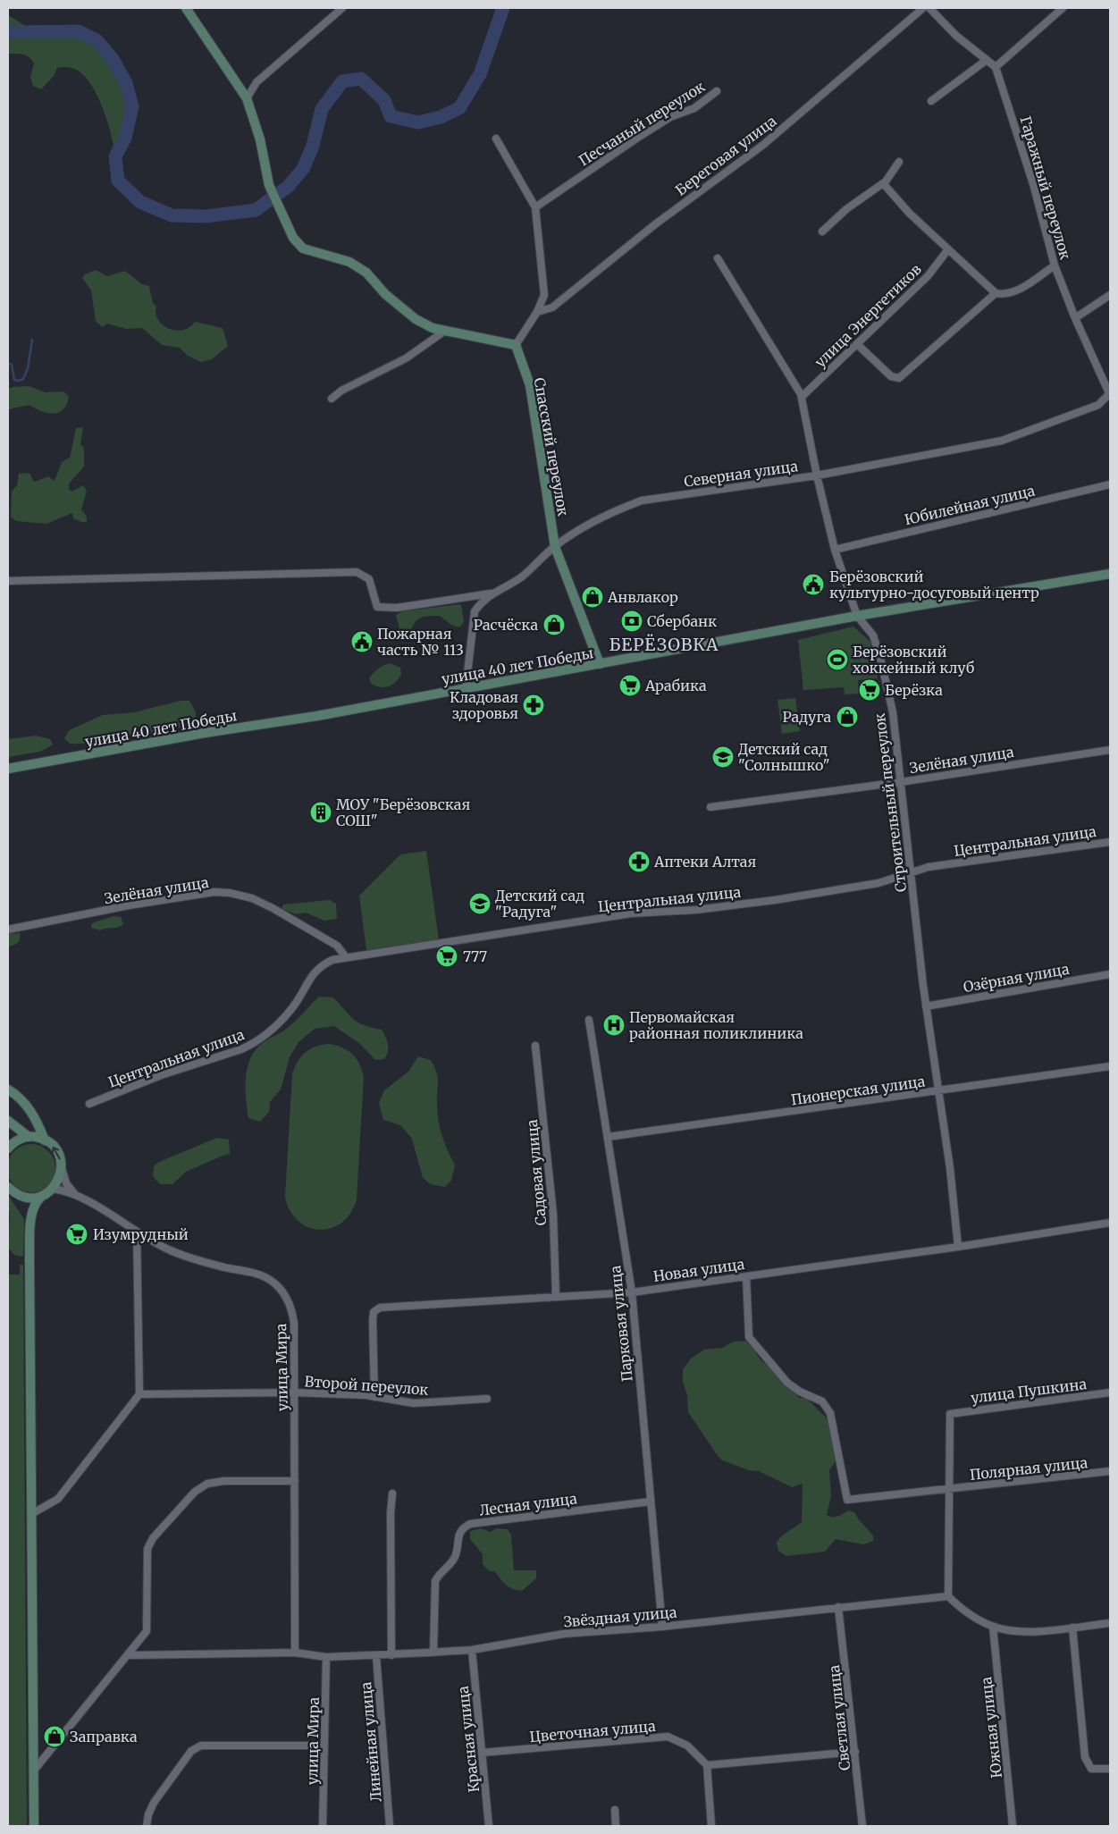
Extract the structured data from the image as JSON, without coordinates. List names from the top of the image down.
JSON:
{
  "streets": {
    "street": [
      "Песчаный переулок",
      "Береговая улица",
      "Гаражный переулок",
      "улица Энергетиков",
      "Спасский переулок",
      "Северная улица",
      "Юбилейная улица",
      "улица 40 лет Победы",
      "Зелёная улица",
      "Строительный переулок",
      "Центральная улица",
      "Озёрная улица",
      "Пионерская улица",
      "Садовая улица",
      "Новая улица",
      "Парковая улица",
      "улица Мира",
      "Второй переулок",
      "улица Пушкина",
      "Полярная улица",
      "Лесная улица",
      "Звёздная улица",
      "Светлая улица",
      "Южная улица",
      "Цветочная улица",
      "Красная улица",
      "Линейная улица"
    ]
  },
  "crossings": [
    ["Гаражный переулок", "Северная улица"],
    ["улица Энергетиков", "Строительный переулок"],
    ["Спасский переулок", "Северная улица"],
    ["Спасский переулок", "улица 40 лет Победы"],
    ["Северная улица", "улица 40 лет Победы"],
    ["Северная улица", "Строительный переулок"],
    ["Юбилейная улица", "Строительный переулок"],
    ["улица 40 лет Победы", "Строительный переулок"],
    ["Зелёная улица", "Строительный переулок"],
    ["Зелёная улица", "Центральная улица"],
    ["Строительный переулок", "Центральная улица"],
    ["Строительный переулок", "Озёрная улица"],
    ["Строительный переулок", "Пионерская улица"],
    ["Строительный переулок", "Новая улица"],
    ["Пионерская улица", "Парковая улица"],
    ["Садовая улица", "Новая улица"],
    ["Новая улица", "Парковая улица"],
    ["Новая улица", "Второй переулок"],
    ["Новая улица", "Полярная улица"],
    ["Парковая улица", "Лесная улица"],
    ["Парковая улица", "Звёздная улица"],
    ["улица Мира", "Второй переулок"],
    ["улица Мира", "Звёздная улица"],
    ["улица Пушкина", "Полярная улица"],
    ["Лесная улица", "Звёздная улица"],
    ["Звёздная улица", "Светлая улица"],
    ["Звёздная улица", "Красная улица"],
    ["Звёздная улица", "Линейная улица"],
    ["Цветочная улица", "Красная улица"]
  ],
  "districts": ["БЕРЁЗОВКА"],
  "places": {
    "public building": ["Берёзовский культурно-досуговый центр", "Пожарная часть № 113"],
    "shop": [
      "Анвлакор",
      "Расчёска",
      "Радуга",
      "Заправка"
    ],
    "bank": ["Сбербанк"],
    "sports": ["Берёзовский хоккейный клуб"],
    "supermarket": [
      "Арабика",
      "Берёзка",
      "777",
      "Изумрудный"
    ],
    "pharmacy": ["Кладовая здоровья", "Аптеки Алтая"],
    "school or university": ["Детский сад \"Солнышко\"", "Детский сад \"Радуга\""],
    "building": ["МОУ \"Берёзовская СОШ\""],
    "hospital": ["Первомайская районная поликлиника"]
  }
}
